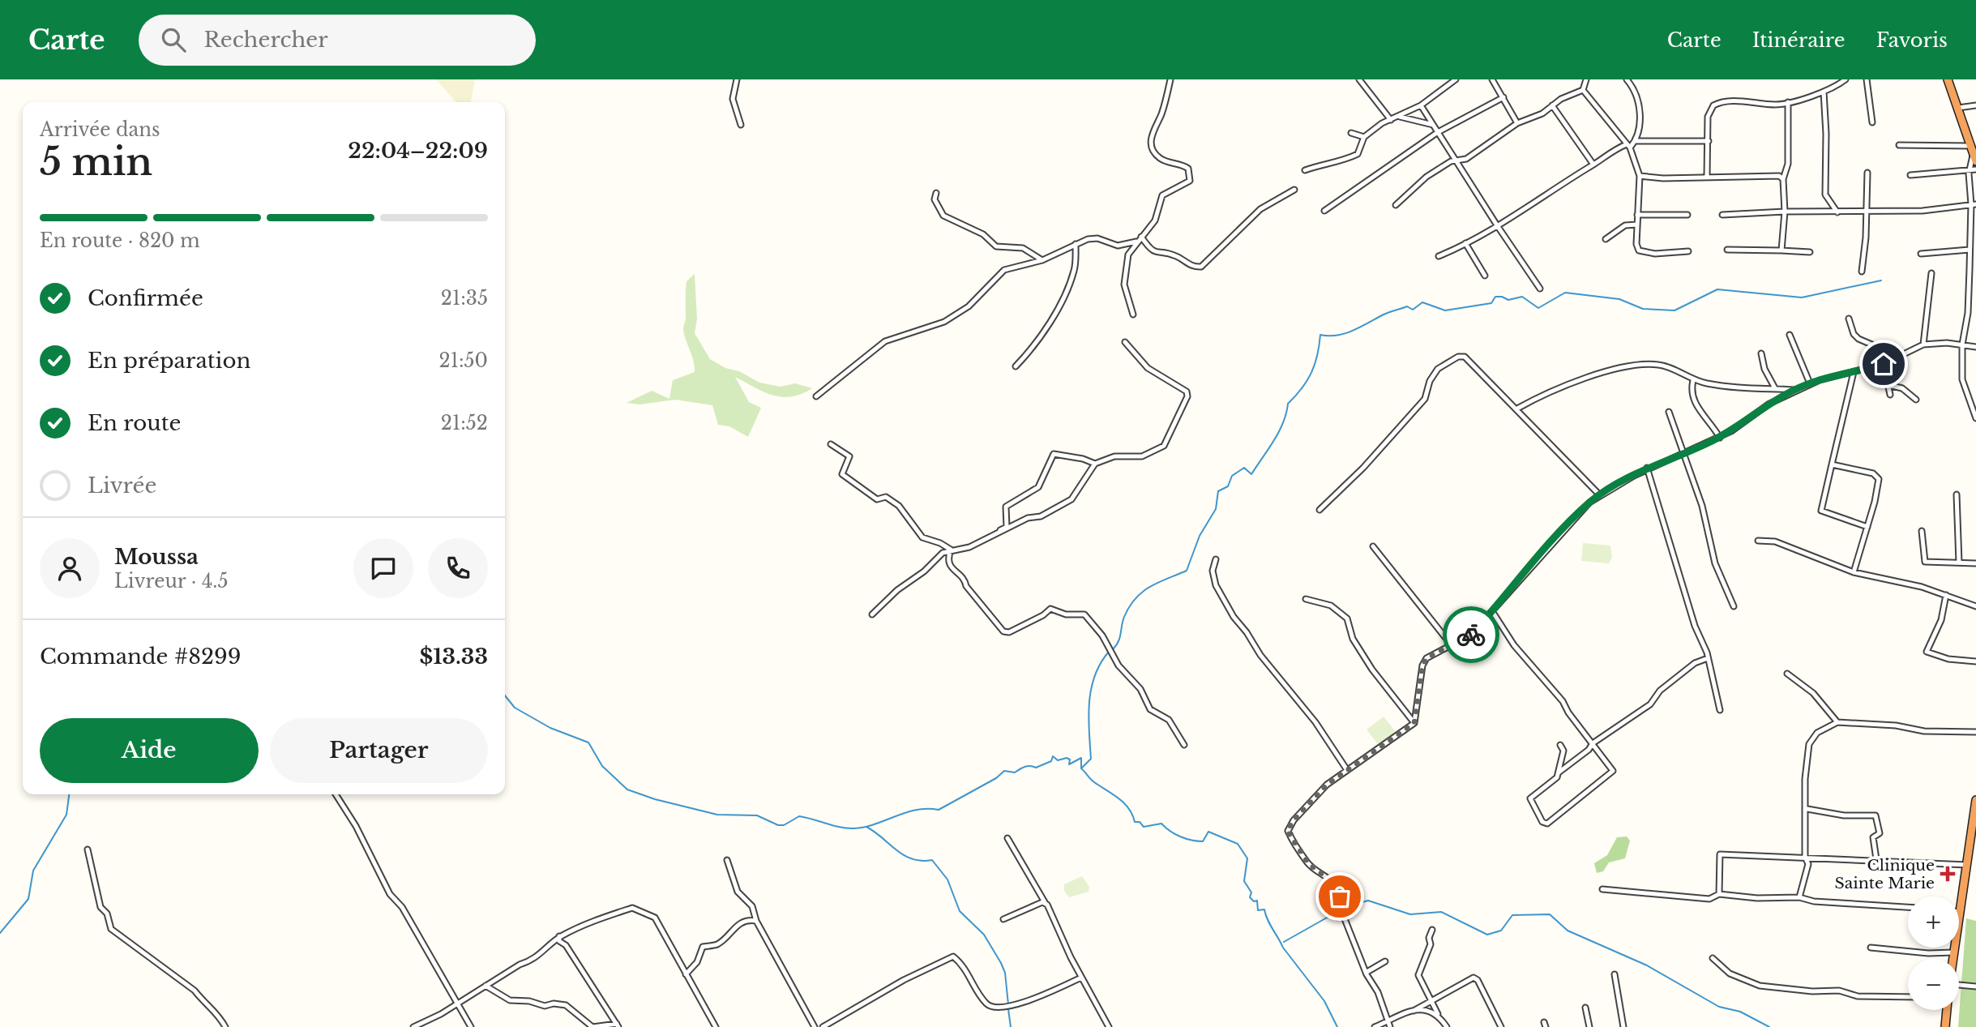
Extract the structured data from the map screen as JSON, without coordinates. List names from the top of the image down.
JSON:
{
  "places": {
    "health": ["Clinique Sainte Marie"]
  },
  "page": {
    "header": "Carte",
    "search": "Rechercher",
    "nav": ["Carte", "Itinéraire", "Favoris"],
    "heading": ["5 min", "Arrivée dans", "22:04–22:09"],
    "panel": [
      "Moussa",
      "Livreur · 4.5",
      "Commande #8299",
      "$13.33"
    ],
    "bar": "En route · 820 m",
    "list": [
      ["Confirmée", "21:35"],
      ["En préparation", "21:50"],
      ["En route", "21:52"],
      "Livrée"
    ],
    "buttons": ["Aide", "Partager"],
    "map_buttons": ["+", "−"]
  }
}
